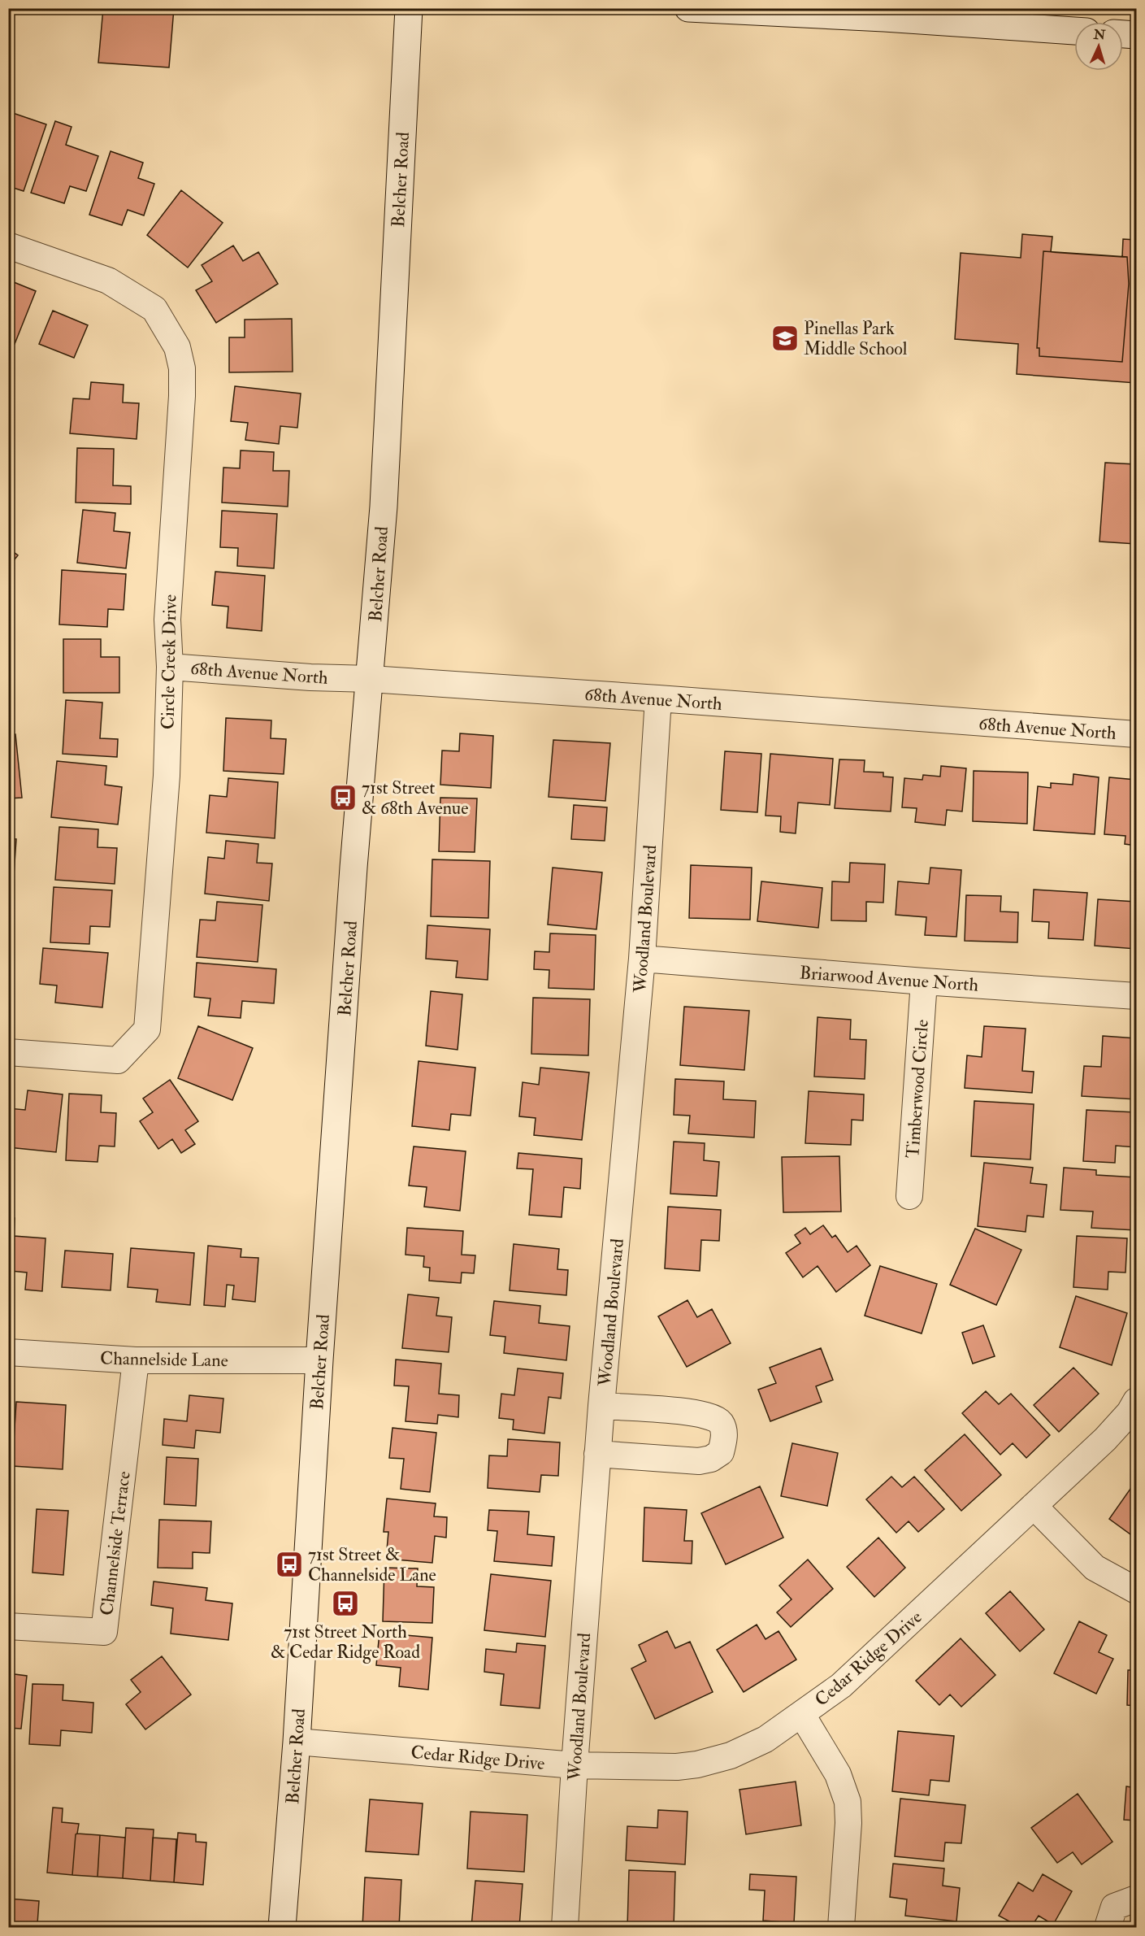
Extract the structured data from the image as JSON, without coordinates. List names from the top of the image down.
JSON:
{
  "streets": {
    "main road": ["Belcher Road"],
    "street": [
      "Circle Creek Drive",
      "68th Avenue North",
      "Woodland Boulevard",
      "Briarwood Avenue North",
      "Timberwood Circle",
      "Channelside Lane",
      "Channelside Terrace",
      "Cedar Ridge Drive"
    ]
  },
  "crossings": [
    ["Belcher Road", "68th Avenue North"],
    ["Belcher Road", "Channelside Lane"],
    ["Belcher Road", "Cedar Ridge Drive"],
    ["Circle Creek Drive", "68th Avenue North"],
    ["68th Avenue North", "Woodland Boulevard"],
    ["Woodland Boulevard", "Briarwood Avenue North"],
    ["Woodland Boulevard", "Cedar Ridge Drive"],
    ["Briarwood Avenue North", "Timberwood Circle"],
    ["Channelside Lane", "Channelside Terrace"]
  ],
  "places": {
    "school or university": ["Pinellas Park Middle School"],
    "bus stop": ["71st Street & 68th Avenue", "71st Street & Channelside Lane", "71st Street North & Cedar Ridge Road"]
  },
  "north": "top"
}
